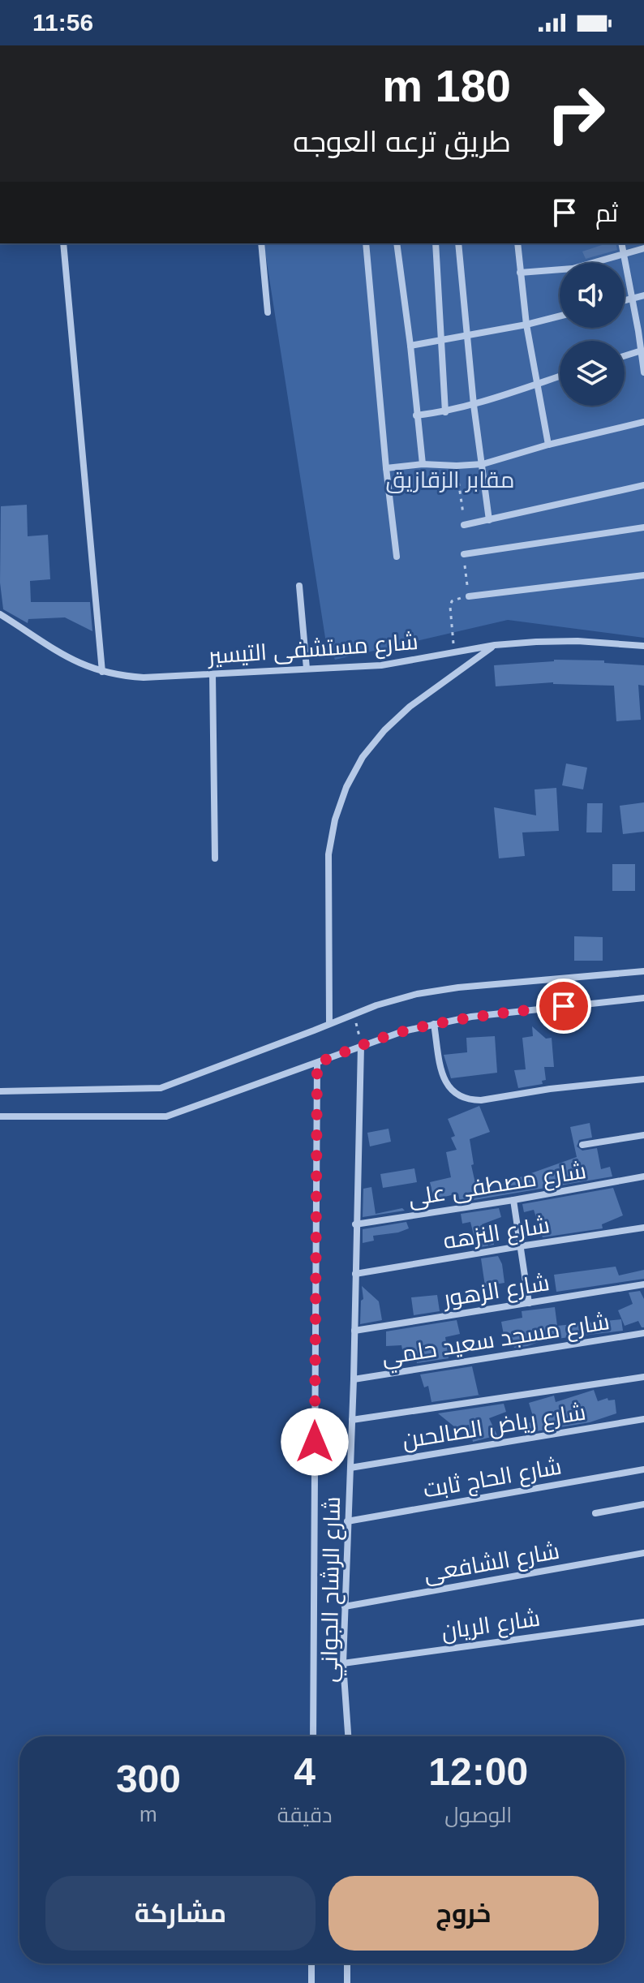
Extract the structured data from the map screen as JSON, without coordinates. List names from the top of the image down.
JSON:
{
  "streets": {
    "street": [
      "شارع مستشفى التيسير",
      "شارع مصطفى على",
      "شارع النزهه",
      "شارع الزهور",
      "شارع مسجد سعيد حلمي",
      "شارع رياض الصالحىن",
      "شارع الحاج ثابت",
      "شارع الشافعى",
      "شارع الرشاح الجواني",
      "شارع الريان"
    ]
  },
  "crossings": [
    ["شارع مصطفى على", "شارع الرشاح الجواني"],
    ["شارع النزهه", "شارع الرشاح الجواني"],
    ["شارع الزهور", "شارع الرشاح الجواني"],
    ["شارع مسجد سعيد حلمي", "شارع الرشاح الجواني"],
    ["شارع رياض الصالحىن", "شارع الرشاح الجواني"],
    ["شارع الحاج ثابت", "شارع الرشاح الجواني"],
    ["شارع الشافعى", "شارع الرشاح الجواني"],
    ["شارع الرشاح الجواني", "شارع الريان"]
  ],
  "parks": ["مقابر الزقازيق"],
  "page": {
    "status": "11:56",
    "turn": ["180 m", "طريق ترعه العوجه"],
    "then": "ثم",
    "eta": [
      "12:00",
      "الوصول",
      "4",
      "دقيقة",
      "300",
      "m"
    ],
    "buttons": ["خروج", "مشاركة"]
  }
}
